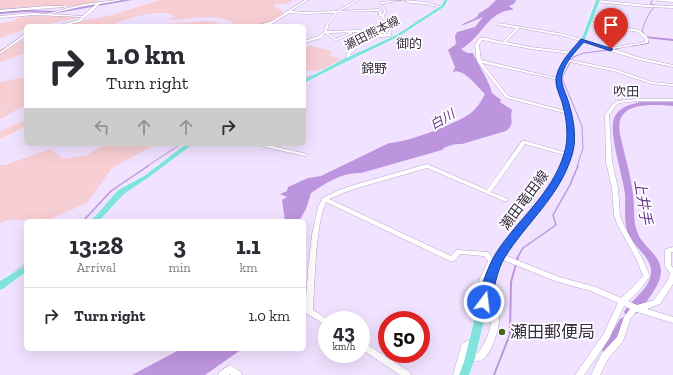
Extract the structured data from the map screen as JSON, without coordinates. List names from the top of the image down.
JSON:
{
  "streets": {
    "main road": ["瀬田熊本線", "瀬田竜田線"]
  },
  "districts": ["御的", "錦野", "吹田"],
  "water": ["白川", "上井手"],
  "places": ["瀬田郵便局"],
  "page": {
    "turn": ["1.0 km", "Turn right"],
    "eta": [
      "13:28",
      "Arrival",
      "3",
      "min",
      "1.1",
      "km"
    ],
    "list": [
      {
        "name": "Turn right",
        "value": "1.0 km"
      }
    ],
    "speed": "43 km/h",
    "limit": "50"
  }
}
